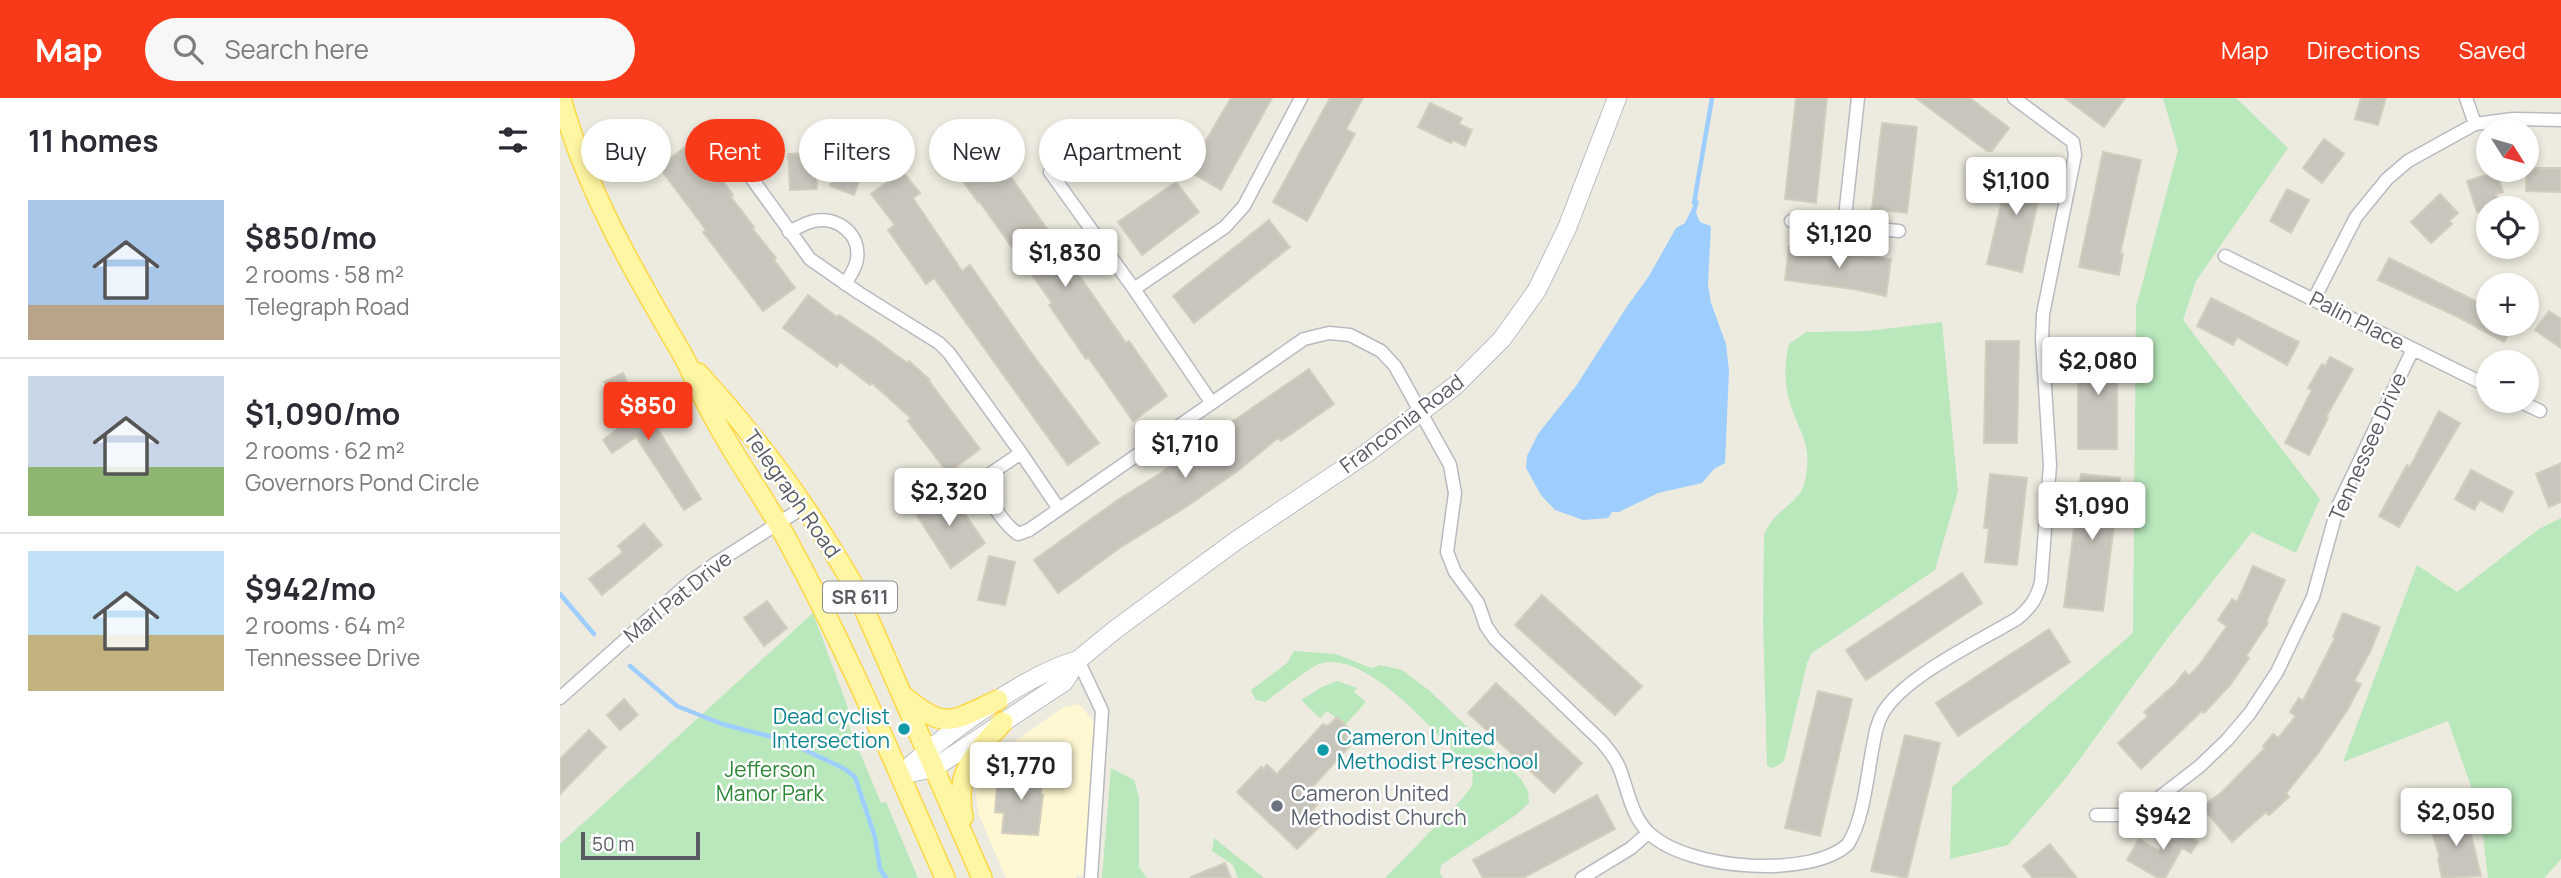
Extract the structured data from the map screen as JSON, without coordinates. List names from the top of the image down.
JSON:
{
  "streets": {
    "main road": ["Franconia Road", "Telegraph Road", "SR 611"],
    "street": ["Palin Place", "Tennessee Drive", "Marl Pat Drive"]
  },
  "crossings": [
    ["Palin Place", "Tennessee Drive"],
    ["Franconia Road", "Telegraph Road"],
    ["Telegraph Road", "Marl Pat Drive"]
  ],
  "parks": ["Jefferson Manor Park"],
  "places": ["Dead cyclist Intersection", "Cameron United Methodist Preschool", "Cameron United Methodist Church"],
  "scale_bar": "50 m",
  "north": "bottom right",
  "page": {
    "header": "Map",
    "search": "Search here",
    "nav": ["Map", "Directions", "Saved"],
    "heading": "11 homes",
    "map_buttons": ["+", "−"],
    "chip": [
      "Buy",
      "Rent",
      "Filters",
      "New",
      "Apartment"
    ],
    "price": [
      "$1,100",
      "$1,120",
      "$1,830",
      "$2,080",
      "$850",
      "$1,710",
      "$2,320",
      "$1,090",
      "$1,770",
      "$2,050",
      "$942"
    ],
    "list": [
      {
        "name": "$850/mo",
        "note": "2 rooms · 58 m² · Telegraph Road"
      },
      {
        "name": "$1,090/mo",
        "note": "2 rooms · 62 m² · Governors Pond Circle"
      },
      {
        "name": "$942/mo",
        "note": "2 rooms · 64 m² · Tennessee Drive"
      }
    ],
    "scale": "50 m"
  }
}
